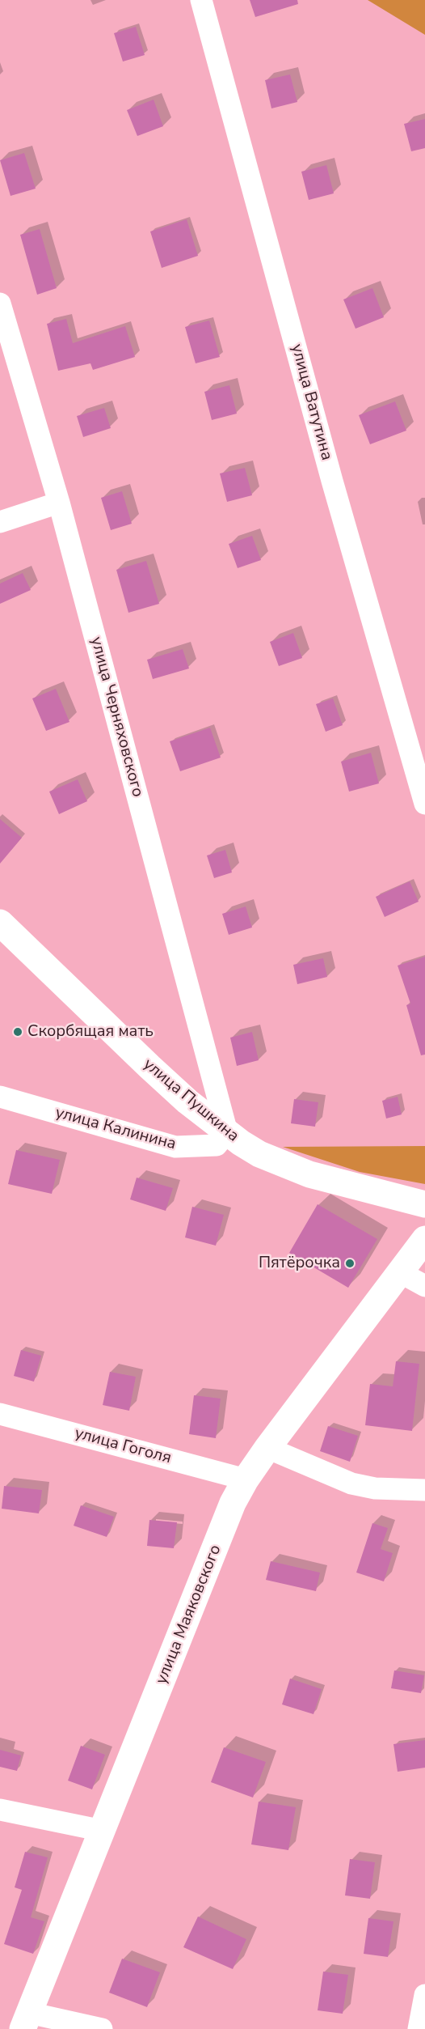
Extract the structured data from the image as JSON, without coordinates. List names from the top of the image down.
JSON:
{
  "streets": {
    "street": [
      "улица Ватутина",
      "улица Черняховского",
      "улица Пушкина",
      "улица Калинина",
      "улица Гоголя",
      "улица Маяковского"
    ]
  },
  "crossings": [
    ["улица Черняховского", "улица Пушкина"],
    ["улица Черняховского", "улица Калинина"],
    ["улица Пушкина", "улица Калинина"],
    ["улица Гоголя", "улица Маяковского"]
  ],
  "places": ["Скорбящая мать", "Пятёрочка"]
}
